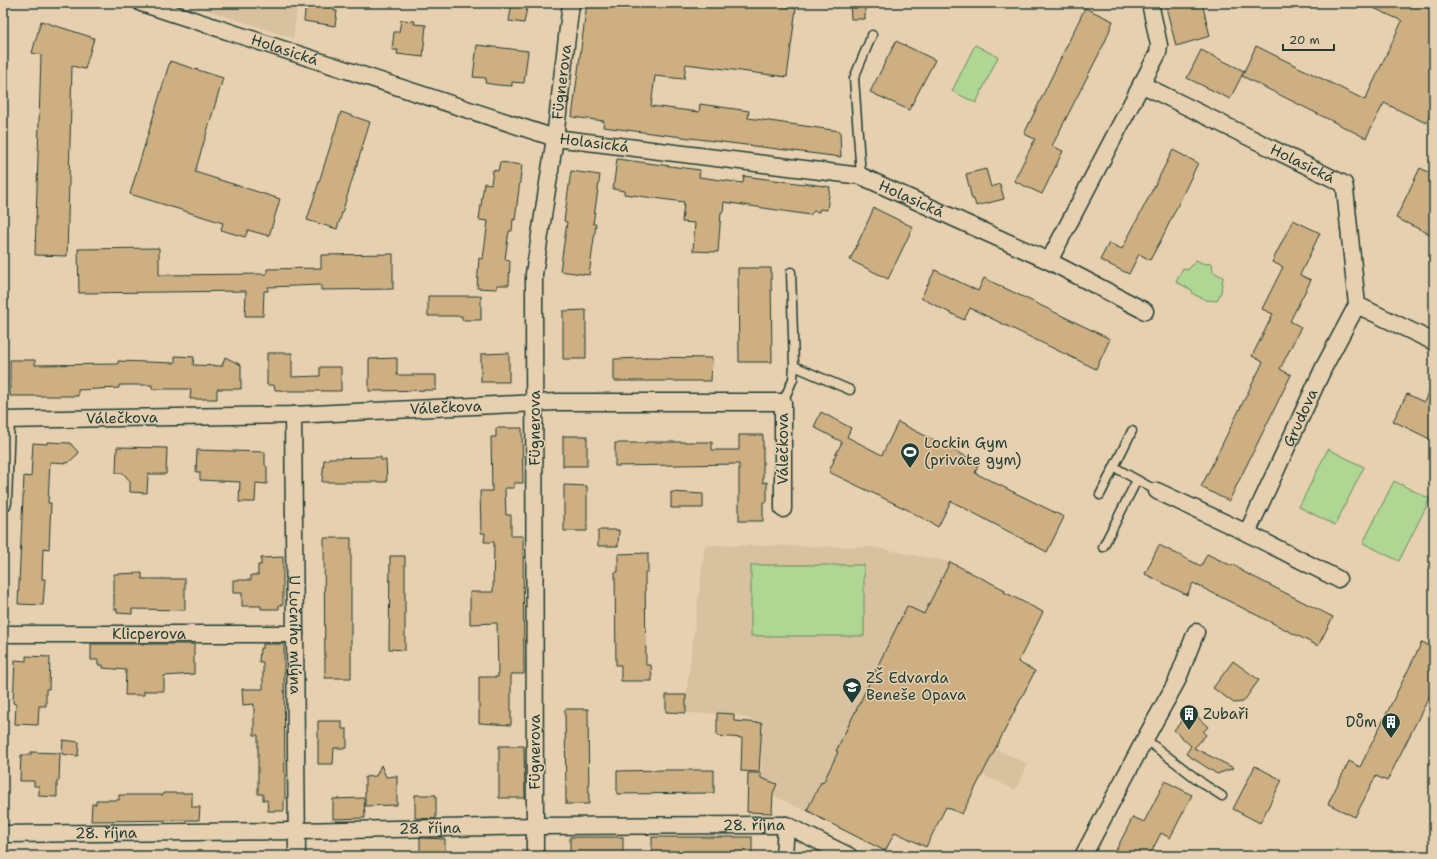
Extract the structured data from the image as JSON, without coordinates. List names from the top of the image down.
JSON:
{
  "streets": {
    "street": [
      "Holasická",
      "Fügnerova",
      "Válečkova",
      "Grudova",
      "Klicperova",
      "U Lučního mlýna",
      "28. října"
    ]
  },
  "crossings": [
    ["Holasická", "Fügnerova"],
    ["Holasická", "Grudova"],
    ["Fügnerova", "Válečkova"],
    ["Fügnerova", "28. října"],
    ["Válečkova", "U Lučního mlýna"],
    ["Klicperova", "U Lučního mlýna"],
    ["U Lučního mlýna", "28. října"]
  ],
  "places": {
    "sports": ["Lockin Gym (private gym)"],
    "school or university": ["ZŠ Edvarda Beneše Opava"],
    "building": ["Zubaři", "Dům"]
  },
  "scale_bar": "20 m"
}
